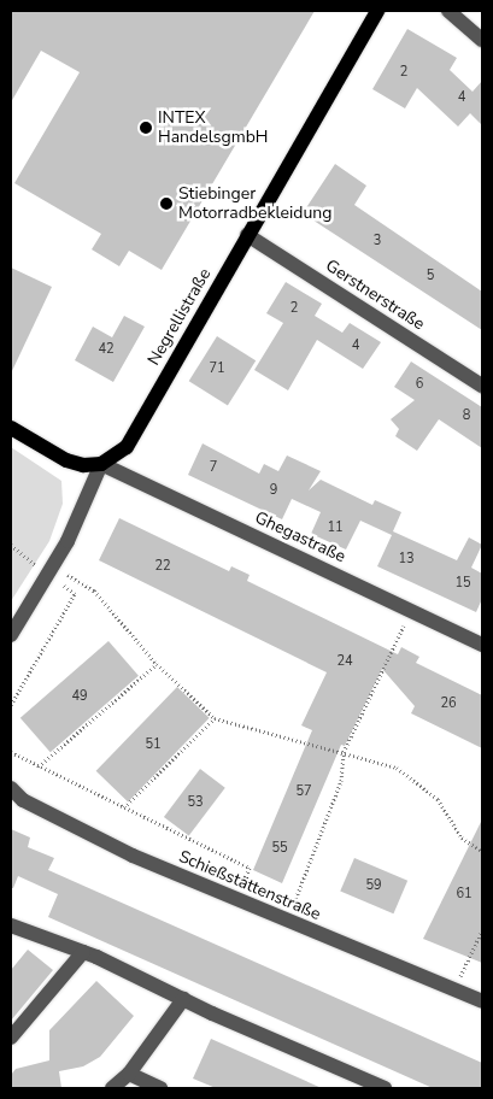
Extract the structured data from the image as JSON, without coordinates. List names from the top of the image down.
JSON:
{
  "streets": {
    "main road": ["Negrellistraße"],
    "street": ["Gerstnerstraße", "Ghegastraße", "Schießstättenstraße"]
  },
  "crossings": [
    ["Gerstnerstraße", "Negrellistraße"],
    ["Negrellistraße", "Ghegastraße"]
  ],
  "places": ["INTEX HandelsgmbH", "Stiebinger Motorradbekleidung"],
  "house_numbers": [
    "2",
    "4",
    "3",
    "5",
    "2",
    "4",
    "42",
    "71",
    "6",
    "8",
    "7",
    "9",
    "11",
    "13",
    "22",
    "15",
    "24",
    "49",
    "26",
    "51",
    "57",
    "53",
    "55",
    "59",
    "61"
  ]
}
